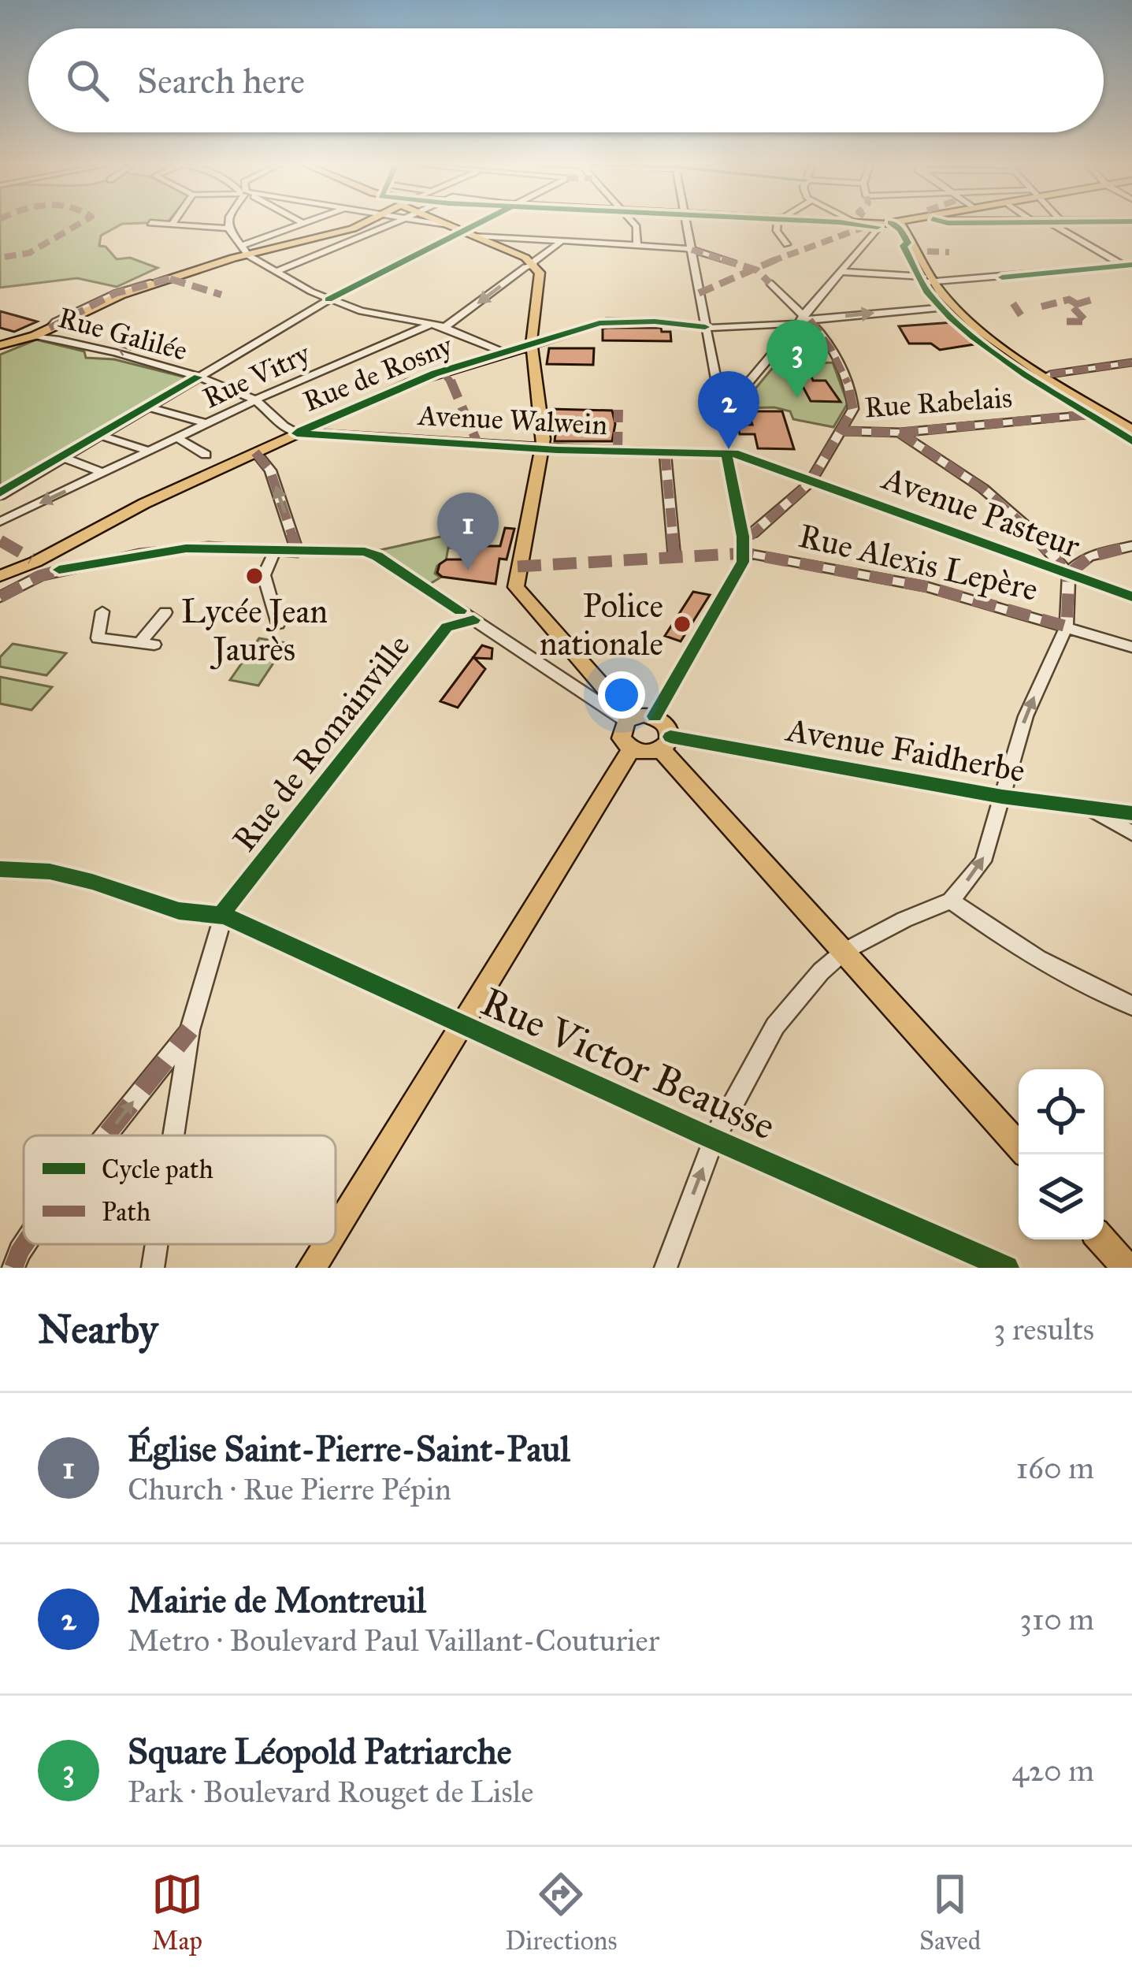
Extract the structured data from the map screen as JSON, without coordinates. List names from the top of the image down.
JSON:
{
  "streets": {
    "main road": ["Rue de Rosny", "Avenue Walwein"],
    "street": [
      "Rue Galilée",
      "Rue Vitry",
      "Rue Rabelais",
      "Avenue Pasteur",
      "Rue Alexis Lepère",
      "Rue de Romainville",
      "Avenue Faidherbe",
      "Rue Victor Beausse"
    ]
  },
  "crossings": [
    ["Rue Galilée", "Rue de Rosny"],
    ["Rue Galilée", "Rue Vitry"],
    ["Rue Galilée", "Avenue Walwein"],
    ["Rue de Rosny", "Avenue Walwein"],
    ["Rue de Romainville", "Avenue Faidherbe"],
    ["Rue de Romainville", "Rue Victor Beausse"]
  ],
  "places": ["Lycée Jean Jaurès", "Police nationale"],
  "legend": ["Cycle path", "Path"],
  "page": {
    "search": "Search here",
    "pins": ["3", "2", "1"],
    "heading": ["Nearby", "3 results"],
    "list": [
      {
        "mark": "1",
        "name": "Église Saint-Pierre-Saint-Paul",
        "note": "Church · Rue Pierre Pépin",
        "value": "160 m"
      },
      {
        "mark": "2",
        "name": "Mairie de Montreuil",
        "note": "Metro · Boulevard Paul Vaillant-Couturier",
        "value": "310 m"
      },
      {
        "mark": "3",
        "name": "Square Léopold Patriarche",
        "note": "Park · Boulevard Rouget de Lisle",
        "value": "420 m"
      }
    ],
    "nav": ["Map", "Directions", "Saved"]
  }
}
